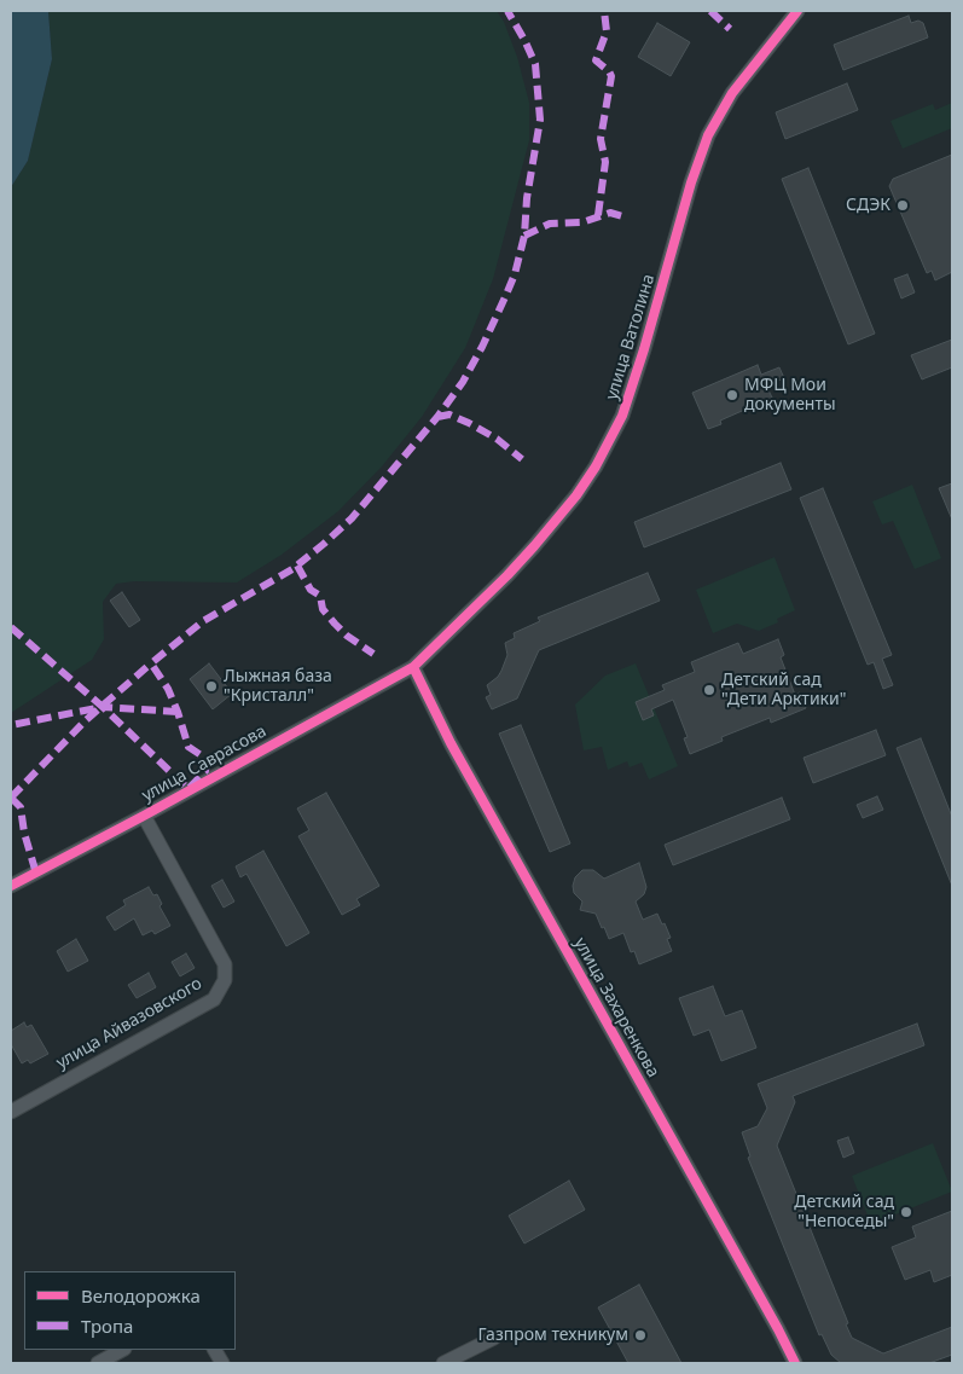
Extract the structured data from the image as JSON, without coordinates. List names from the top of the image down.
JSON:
{
  "streets": {
    "street": [
      "улица Ватолина",
      "улица Саврасова",
      "улица Захаренкова",
      "улица Айвазовского"
    ]
  },
  "crossings": [
    ["улица Ватолина", "улица Саврасова"],
    ["улица Ватолина", "улица Захаренкова"],
    ["улица Саврасова", "улица Захаренкова"],
    ["улица Саврасова", "улица Айвазовского"]
  ],
  "places": [
    "СДЭК",
    "МФЦ Мои документы",
    "Лыжная база \"Кристалл\"",
    "Детский сад \"Дети Арктики\"",
    "Детский сад \"Непоседы\"",
    "Газпром техникум"
  ],
  "legend": ["Велодорожка", "Тропа"]
}
